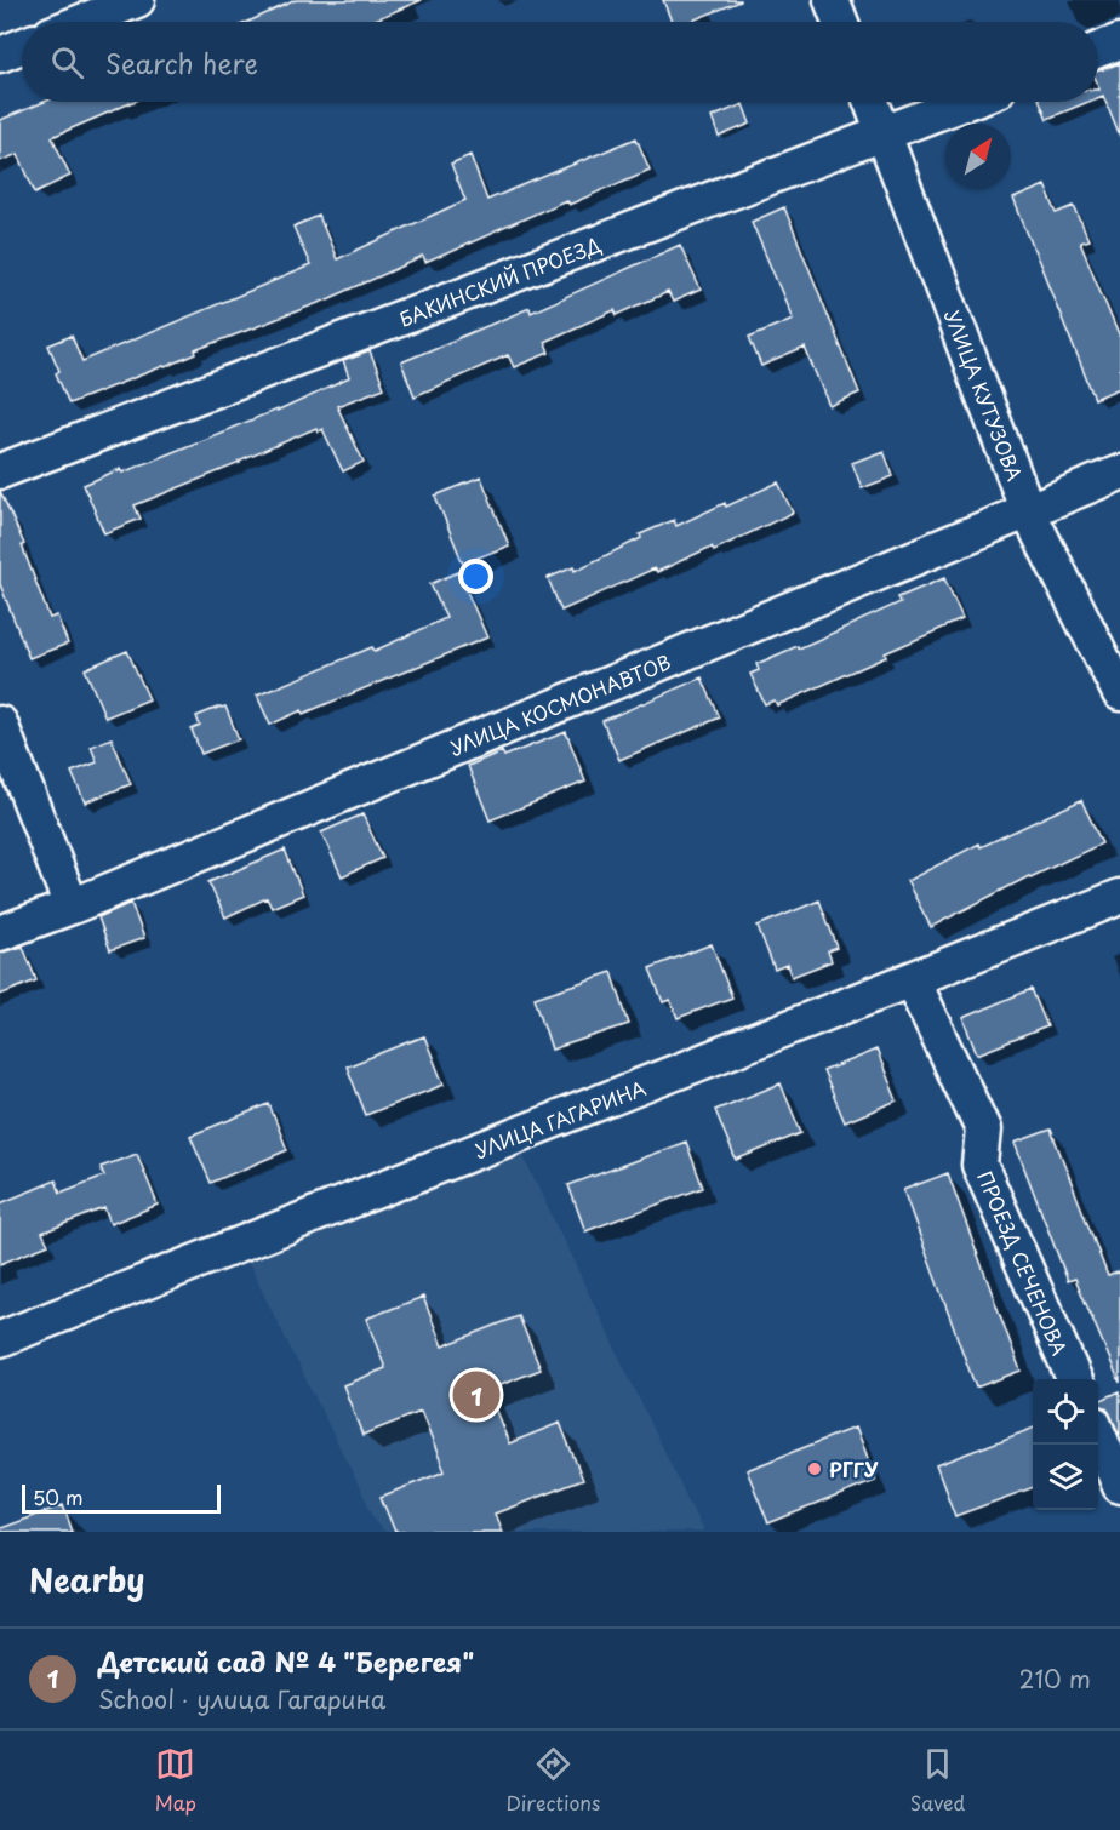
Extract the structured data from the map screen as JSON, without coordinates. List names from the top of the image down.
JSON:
{
  "streets": {
    "street": [
      "БАКИНСКИЙ ПРОЕЗД",
      "УЛИЦА КУТУЗОВА",
      "УЛИЦА КОСМОНАВТОВ",
      "УЛИЦА ГАГАРИНА",
      "ПРОЕЗД СЕЧЕНОВА"
    ]
  },
  "crossings": [
    ["БАКИНСКИЙ ПРОЕЗД", "УЛИЦА КУТУЗОВА"],
    ["УЛИЦА КУТУЗОВА", "УЛИЦА КОСМОНАВТОВ"],
    ["УЛИЦА ГАГАРИНА", "ПРОЕЗД СЕЧЕНОВА"]
  ],
  "places": ["РГГУ"],
  "scale_bar": "50 m",
  "north": "top right",
  "page": {
    "search": "Search here",
    "pins": "1",
    "scale": "50 m",
    "heading": "Nearby",
    "list": [
      {
        "mark": "1",
        "name": "Детский сад № 4 \"Берегея\"",
        "note": "School · улица Гагарина",
        "value": "210 m"
      }
    ],
    "nav": ["Map", "Directions", "Saved"]
  }
}
